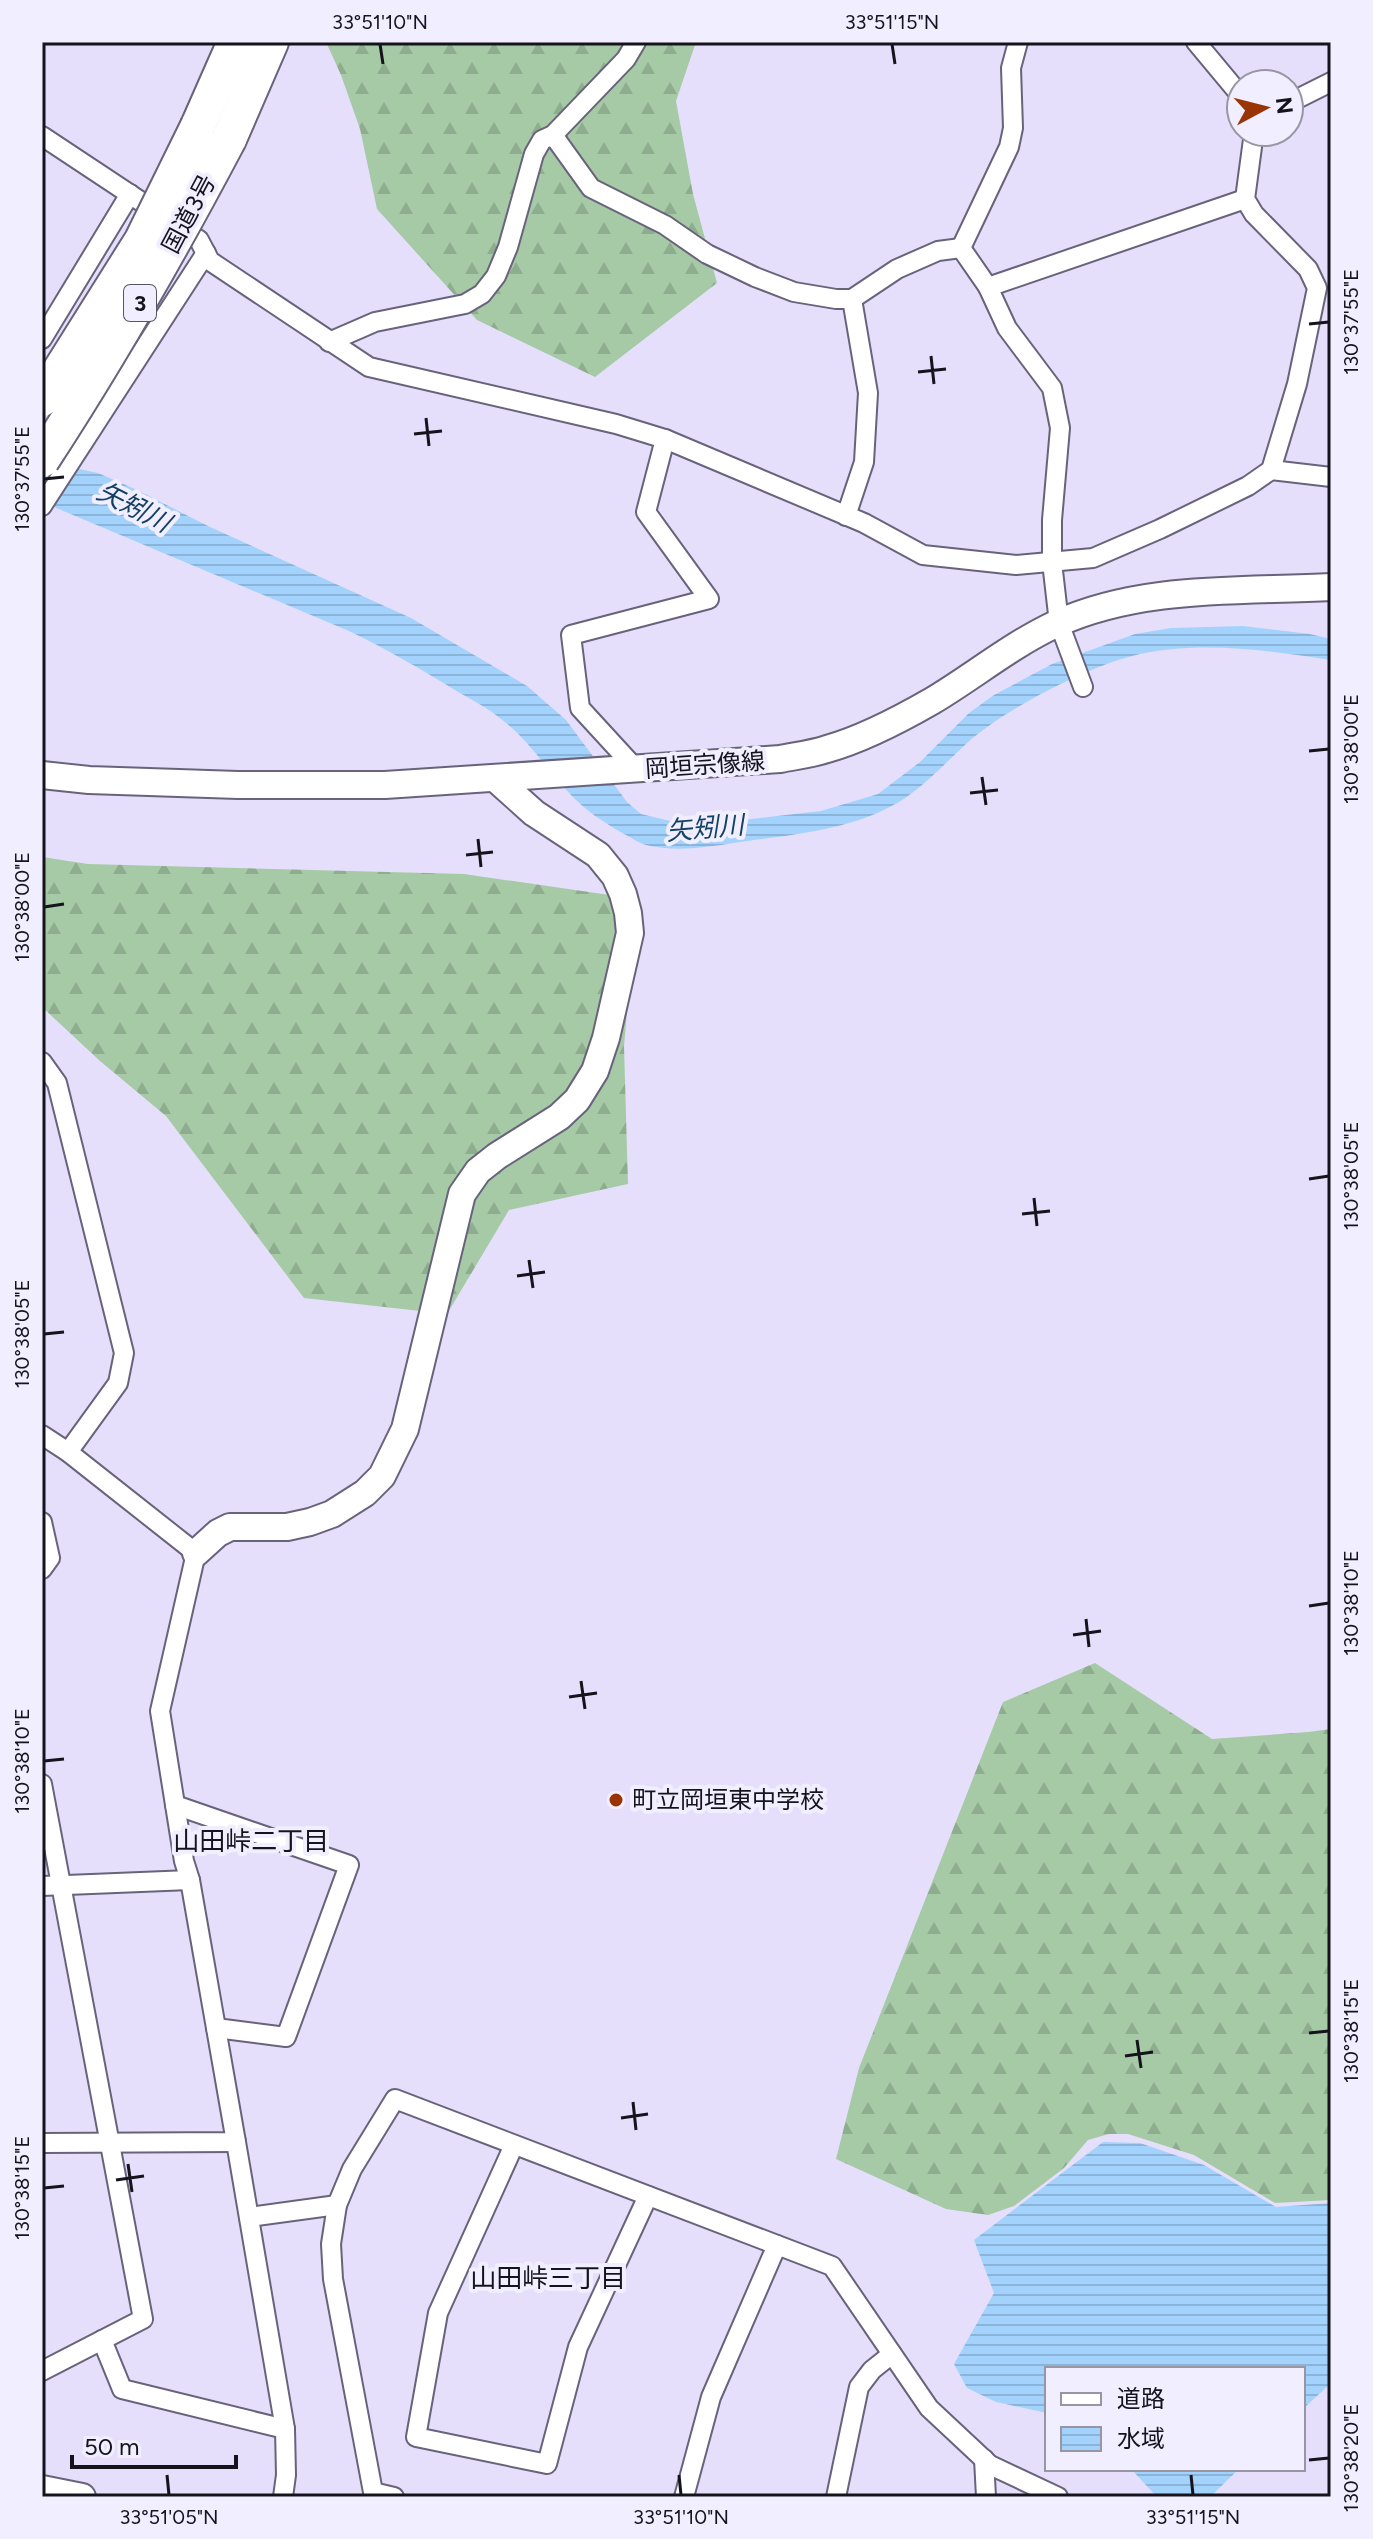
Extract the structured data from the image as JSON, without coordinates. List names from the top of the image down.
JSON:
{
  "streets": {
    "highway": ["国道3号", "3"],
    "main road": ["岡垣宗像線"]
  },
  "districts": ["山田峠二丁目", "山田峠三丁目"],
  "water": ["矢矧川"],
  "places": ["町立岡垣東中学校"],
  "legend": ["道路", "水域"],
  "scale_bar": "50 m",
  "north": "right",
  "coordinates": [
    "33°51'10\"N",
    "33°51'15\"N",
    "130°37'55\"E",
    "130°38'00\"E",
    "130°38'05\"E",
    "130°38'10\"E",
    "130°38'15\"E",
    "130°38'20\"E",
    "33°51'05\"N"
  ]
}
